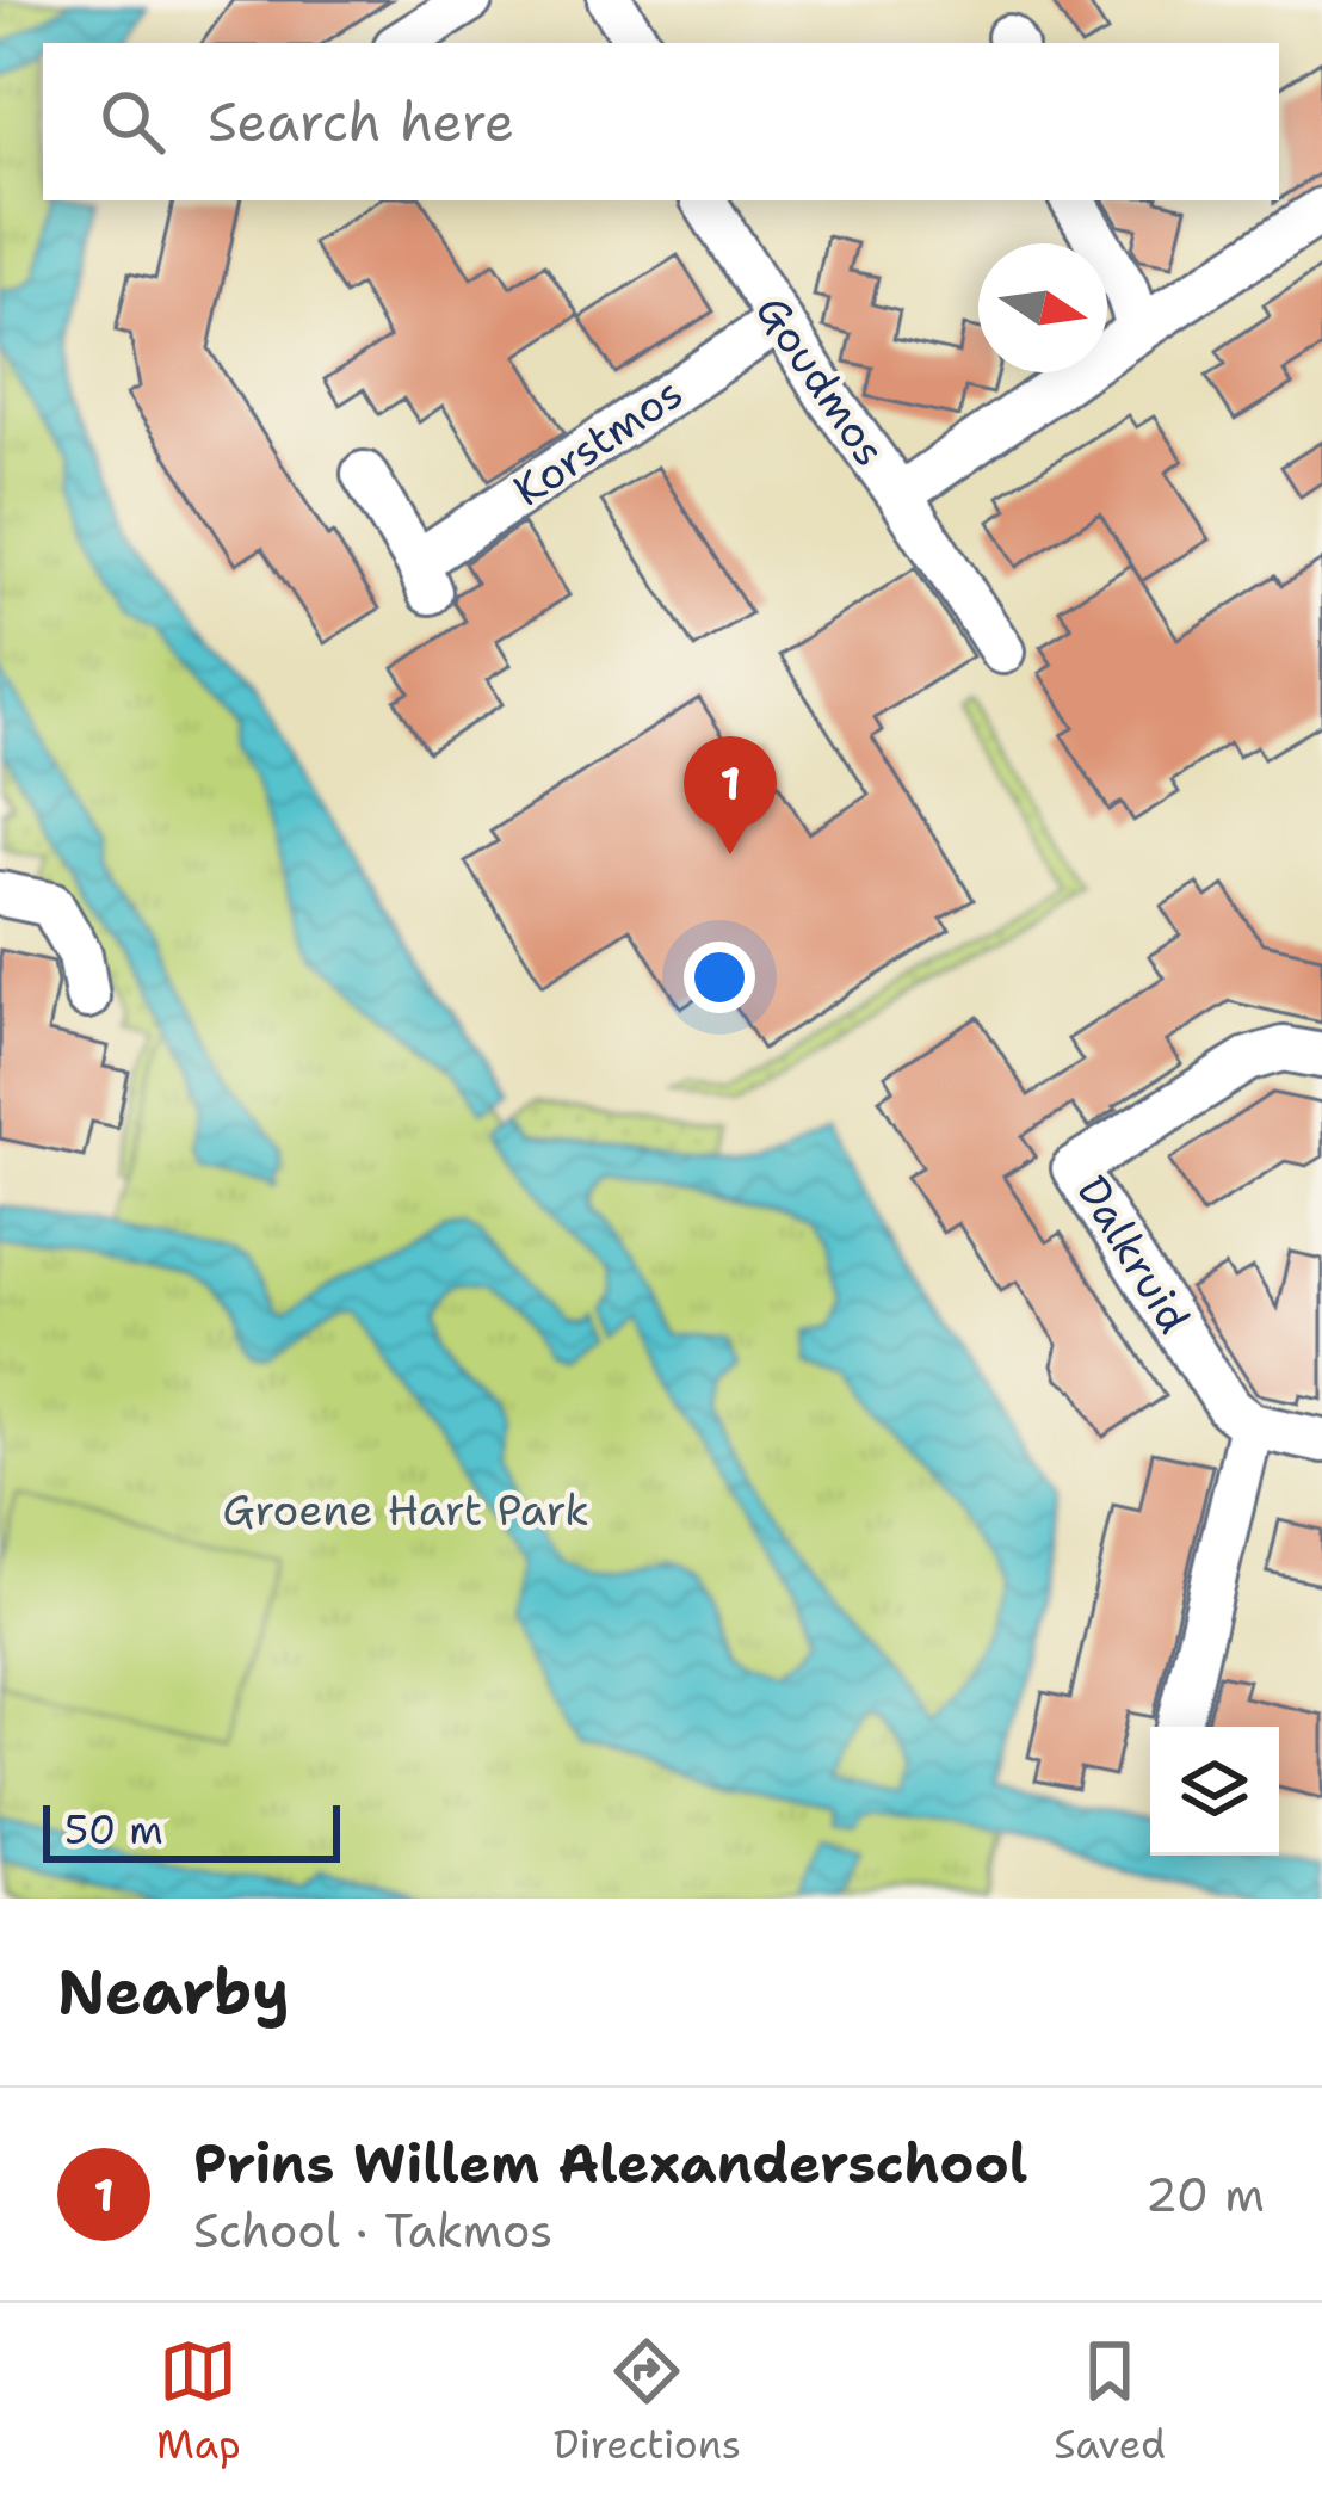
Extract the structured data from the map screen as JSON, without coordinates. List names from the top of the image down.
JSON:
{
  "streets": {
    "street": ["Goudmos", "Korstmos", "Dalkruid"]
  },
  "crossings": [
    ["Goudmos", "Korstmos"]
  ],
  "parks": ["Groene Hart Park"],
  "scale_bar": "50 m",
  "north": "right",
  "page": {
    "search": "Search here",
    "pins": "1",
    "scale": "50 m",
    "heading": "Nearby",
    "list": [
      {
        "mark": "1",
        "name": "Prins Willem Alexanderschool",
        "note": "School · Takmos",
        "value": "20 m"
      }
    ],
    "nav": ["Map", "Directions", "Saved"]
  }
}
